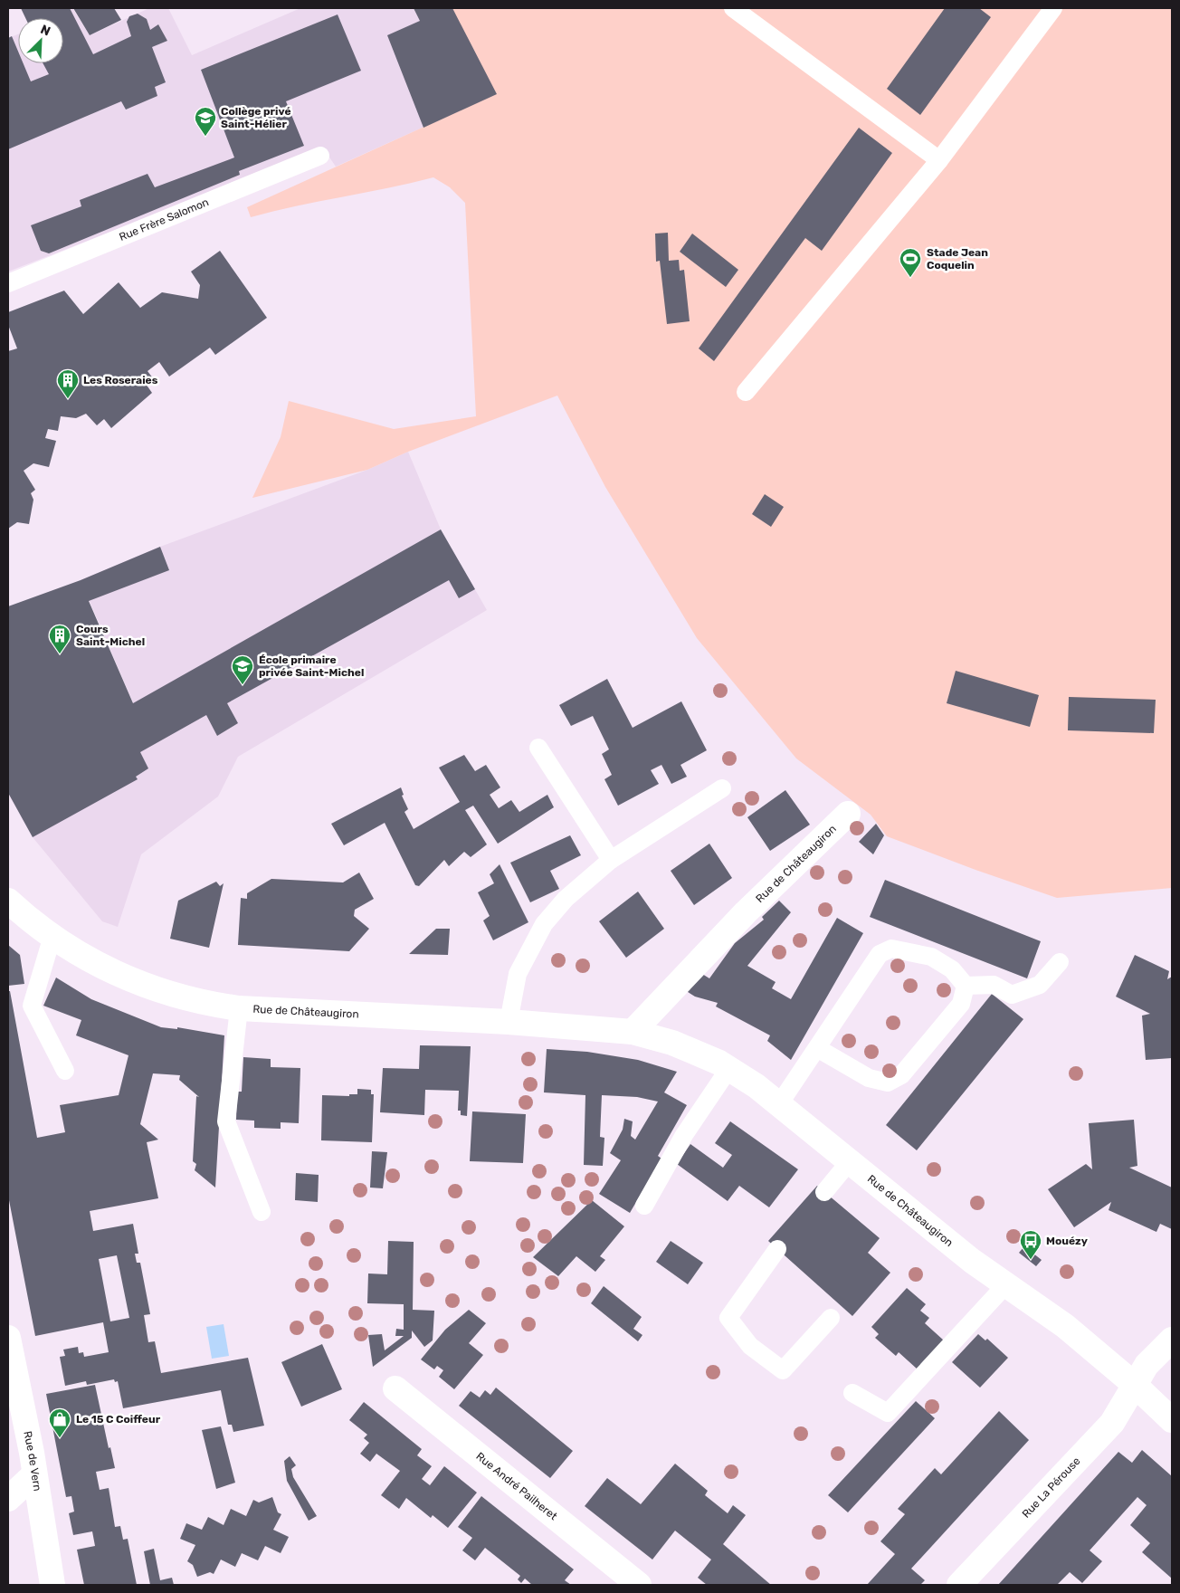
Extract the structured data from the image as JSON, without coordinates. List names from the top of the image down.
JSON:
{
  "streets": {
    "main road": [
      "Rue de Châteaugiron",
      "Rue de Vern",
      "Rue André Pailheret",
      "Rue La Pérouse"
    ],
    "lane": ["Rue Frère Salomon"]
  },
  "crossings": [
    ["Rue de Châteaugiron", "Rue La Pérouse"]
  ],
  "places": {
    "school or university": ["Collège privé Saint-Hélier", "École primaire privée Saint-Michel"],
    "sports": ["Stade Jean Coquelin"],
    "building": ["Les Roseraies", "Cours Saint-Michel"],
    "bus stop": ["Mouézy"],
    "shop": ["Le 15 C Coiffeur"]
  },
  "north": "top right"
}
